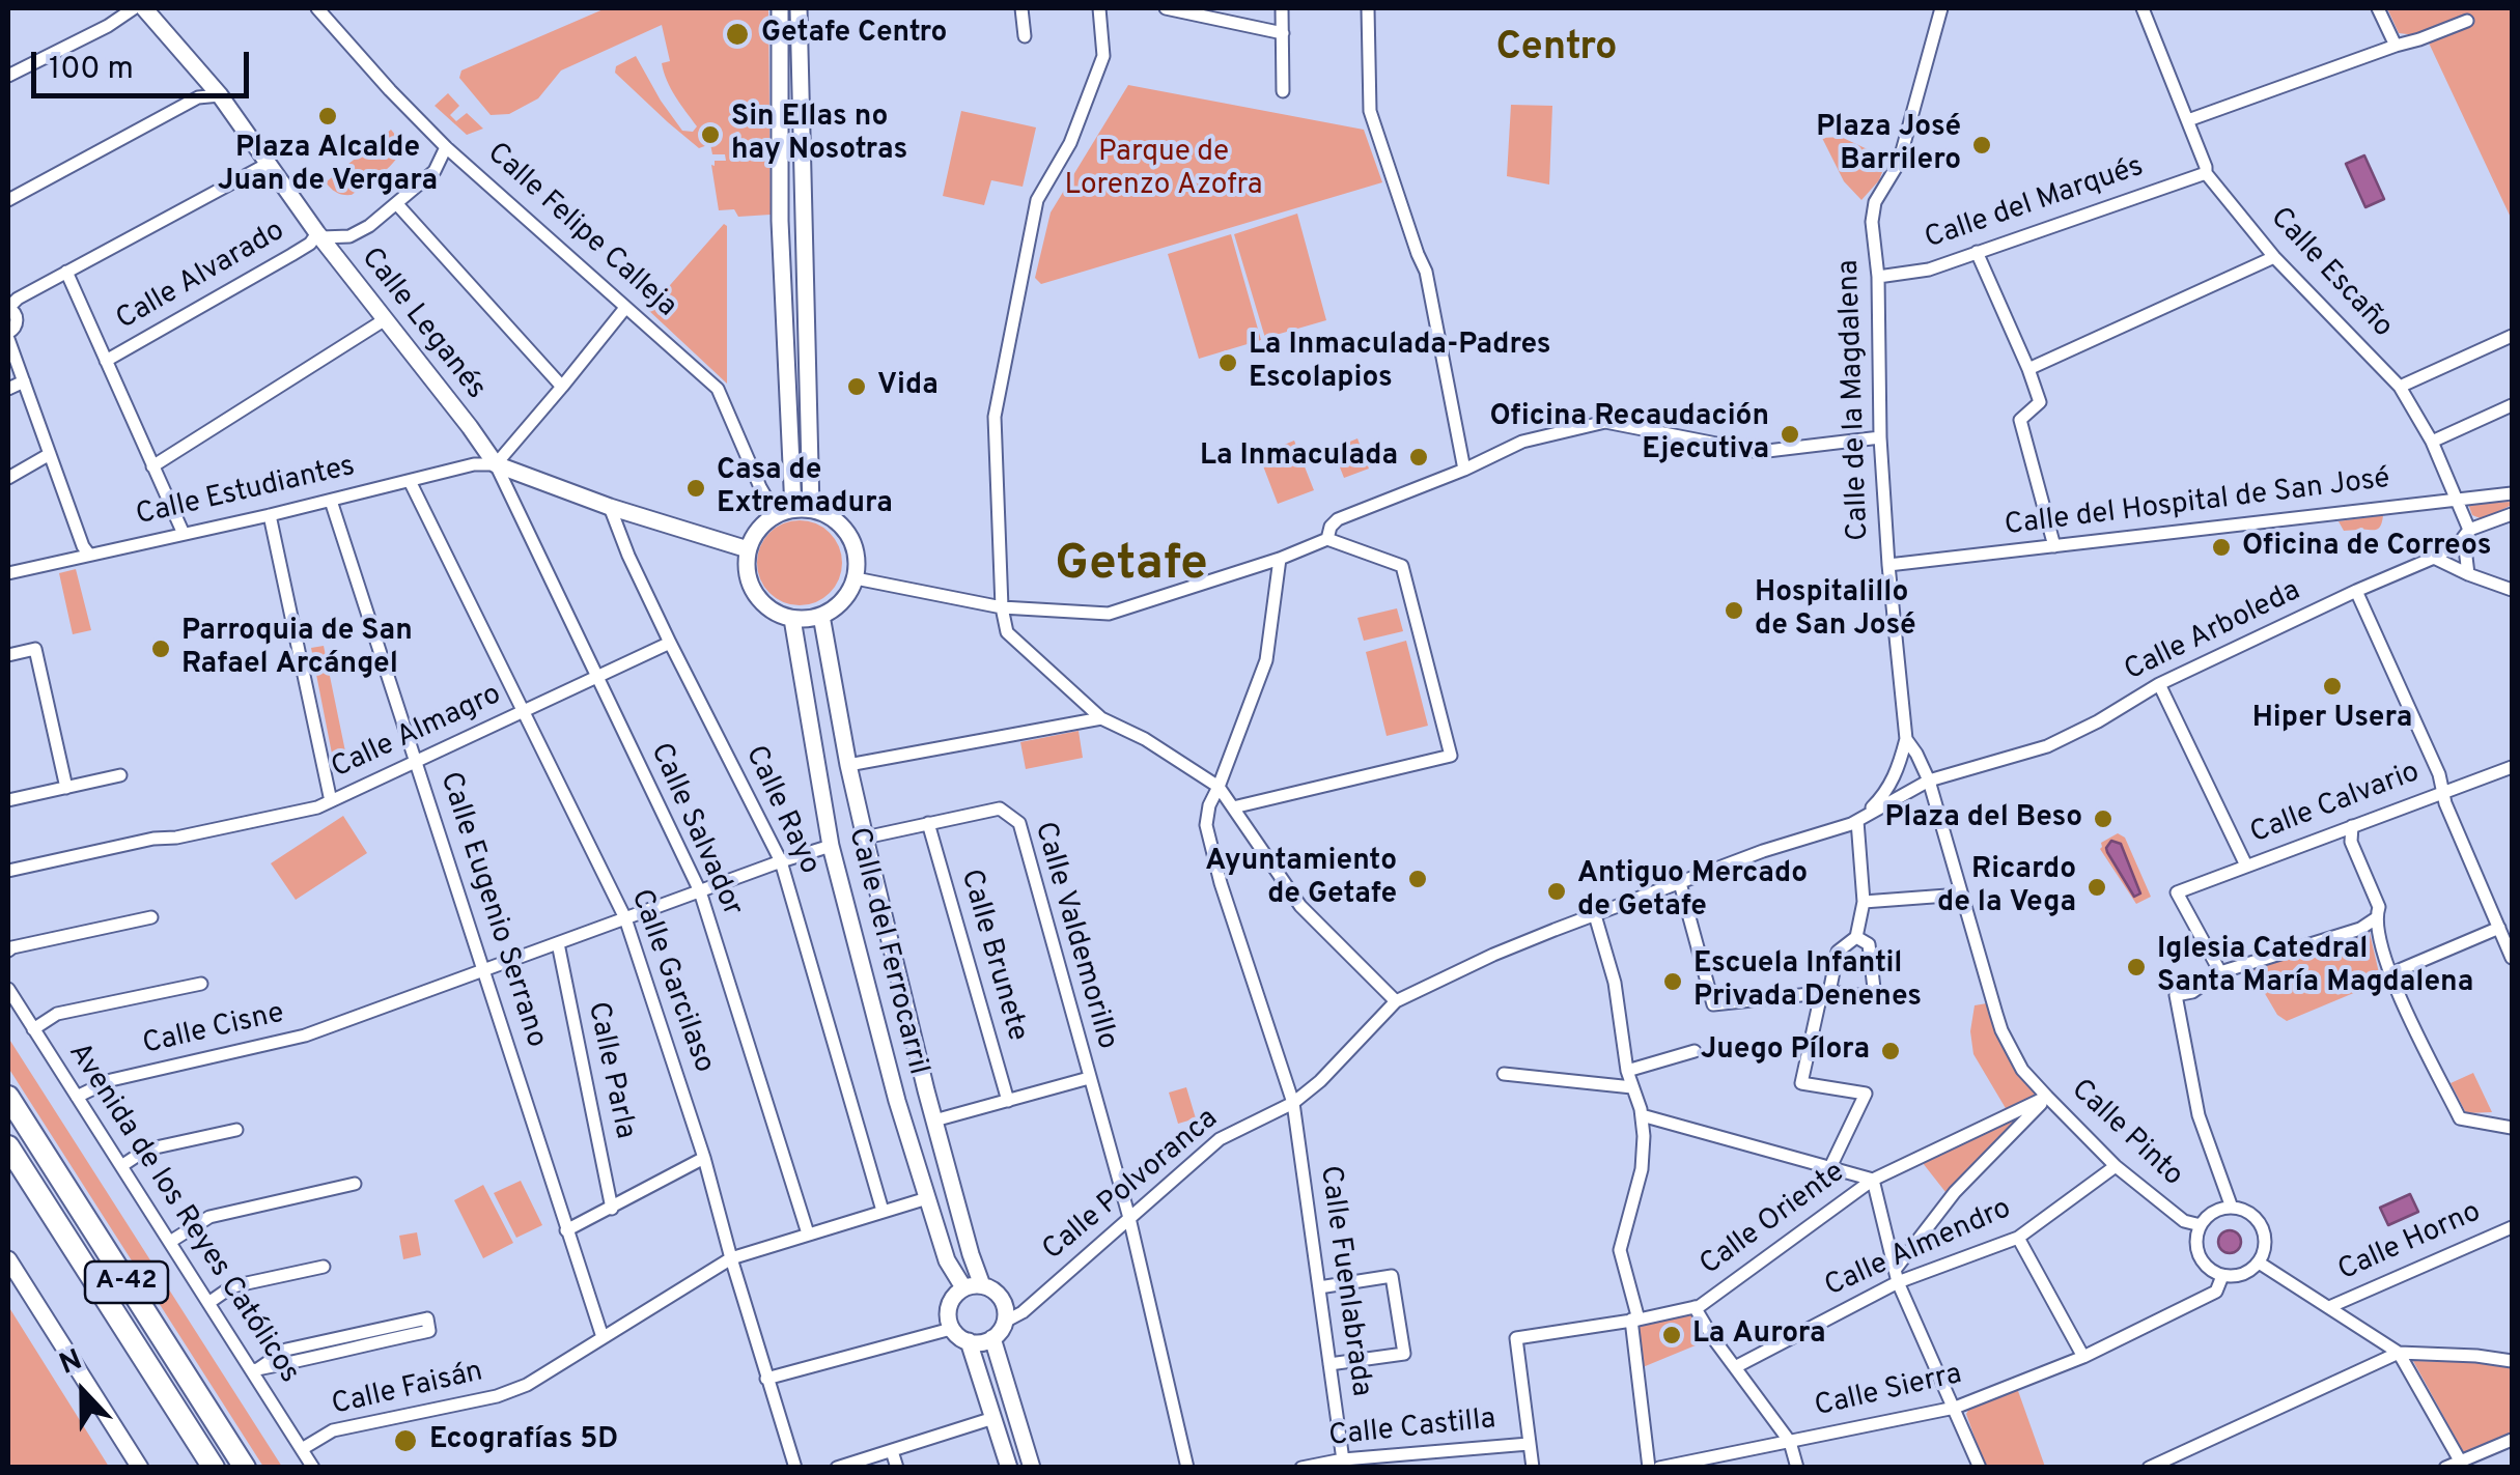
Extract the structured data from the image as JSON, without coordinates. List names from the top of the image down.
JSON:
{
  "streets": {
    "highway": ["A-42"],
    "street": [
      "Calle del Marqués",
      "Calle Felipe Calleja",
      "Calle Escaño",
      "Calle Alvarado",
      "Calle Leganés",
      "Calle de la Magdalena",
      "Calle Estudiantes",
      "Calle del Hospital de San José",
      "Calle Arboleda",
      "Calle Almagro",
      "Calle Calvario",
      "Calle Rayo",
      "Calle Salvador",
      "Calle Eugenio Serrano",
      "Calle Valdemorillo",
      "Calle del Ferrocarril",
      "Calle Brunete",
      "Calle Garcilaso",
      "Calle Cisne",
      "Calle Parla",
      "Calle Pinto",
      "Calle Polvoranca",
      "Avenida de los Reyes Católicos",
      "Calle Oriente",
      "Calle Horno",
      "Calle Almendro",
      "Calle Fuenlabrada",
      "Calle Faisán",
      "Calle Sierra",
      "Calle Castilla"
    ]
  },
  "crossings": [
    ["Calle del Marqués", "Calle Escaño"],
    ["Calle del Marqués", "Calle de la Magdalena"],
    ["Calle Felipe Calleja", "Calle del Ferrocarril"],
    ["Calle Escaño", "Calle del Hospital de San José"],
    ["Calle Escaño", "Calle Arboleda"],
    ["Calle Alvarado", "Calle Leganés"],
    ["Calle Leganés", "Calle Estudiantes"],
    ["Calle Leganés", "Calle Salvador"],
    ["Calle de la Magdalena", "Calle del Hospital de San José"],
    ["Calle de la Magdalena", "Calle Arboleda"],
    ["Calle de la Magdalena", "Calle Pinto"],
    ["Calle Estudiantes", "Calle Salvador"],
    ["Calle Estudiantes", "Calle Eugenio Serrano"],
    ["Calle Estudiantes", "Calle Garcilaso"],
    ["Calle Arboleda", "Calle Polvoranca"],
    ["Calle Almagro", "Calle Rayo"],
    ["Calle Almagro", "Calle Salvador"],
    ["Calle Almagro", "Calle Eugenio Serrano"],
    ["Calle Almagro", "Calle Garcilaso"],
    ["Calle Rayo", "Calle Cisne"],
    ["Calle Rayo", "Calle Faisán"],
    ["Calle Salvador", "Calle Cisne"],
    ["Calle Salvador", "Calle Faisán"],
    ["Calle Eugenio Serrano", "Calle Cisne"],
    ["Calle Eugenio Serrano", "Calle Faisán"],
    ["Calle Valdemorillo", "Calle del Ferrocarril"],
    ["Calle Valdemorillo", "Calle Brunete"],
    ["Calle Valdemorillo", "Calle Polvoranca"],
    ["Calle del Ferrocarril", "Calle Cisne"],
    ["Calle del Ferrocarril", "Calle Polvoranca"],
    ["Calle del Ferrocarril", "Calle Faisán"],
    ["Calle Garcilaso", "Calle Cisne"],
    ["Calle Garcilaso", "Calle Faisán"],
    ["Calle Cisne", "Calle Parla"],
    ["Calle Cisne", "Avenida de los Reyes Católicos"],
    ["Calle Pinto", "Calle Oriente"],
    ["Calle Pinto", "Calle Almendro"],
    ["Calle Pinto", "Calle Sierra"],
    ["Calle Polvoranca", "Calle Fuenlabrada"],
    ["Avenida de los Reyes Católicos", "Calle Faisán"],
    ["Calle Oriente", "Calle Castilla"],
    ["Calle Fuenlabrada", "Calle Castilla"]
  ],
  "districts": ["Centro", "Getafe"],
  "parks": ["Parque de Lorenzo Azofra"],
  "places": [
    "Getafe Centro",
    "Plaza Alcalde Juan de Vergara",
    "Sin Ellas no hay Nosotras",
    "Plaza José Barrilero",
    "La Inmaculada-Padres Escolapios",
    "Vida",
    "Oficina Recaudación Ejecutiva",
    "La Inmaculada",
    "Casa de Extremadura",
    "Oficina de Correos",
    "Hospitalillo de San José",
    "Parroquia de San Rafael Arcángel",
    "Hiper Usera",
    "Plaza del Beso",
    "Ayuntamiento de Getafe",
    "Ricardo de la Vega",
    "Antiguo Mercado de Getafe",
    "Iglesia Catedral Santa María Magdalena",
    "Escuela Infantil Privada Denenes",
    "Juego Pílora",
    "La Aurora",
    "Ecografías 5D"
  ],
  "scale_bar": "100 m",
  "north": "top"
}
